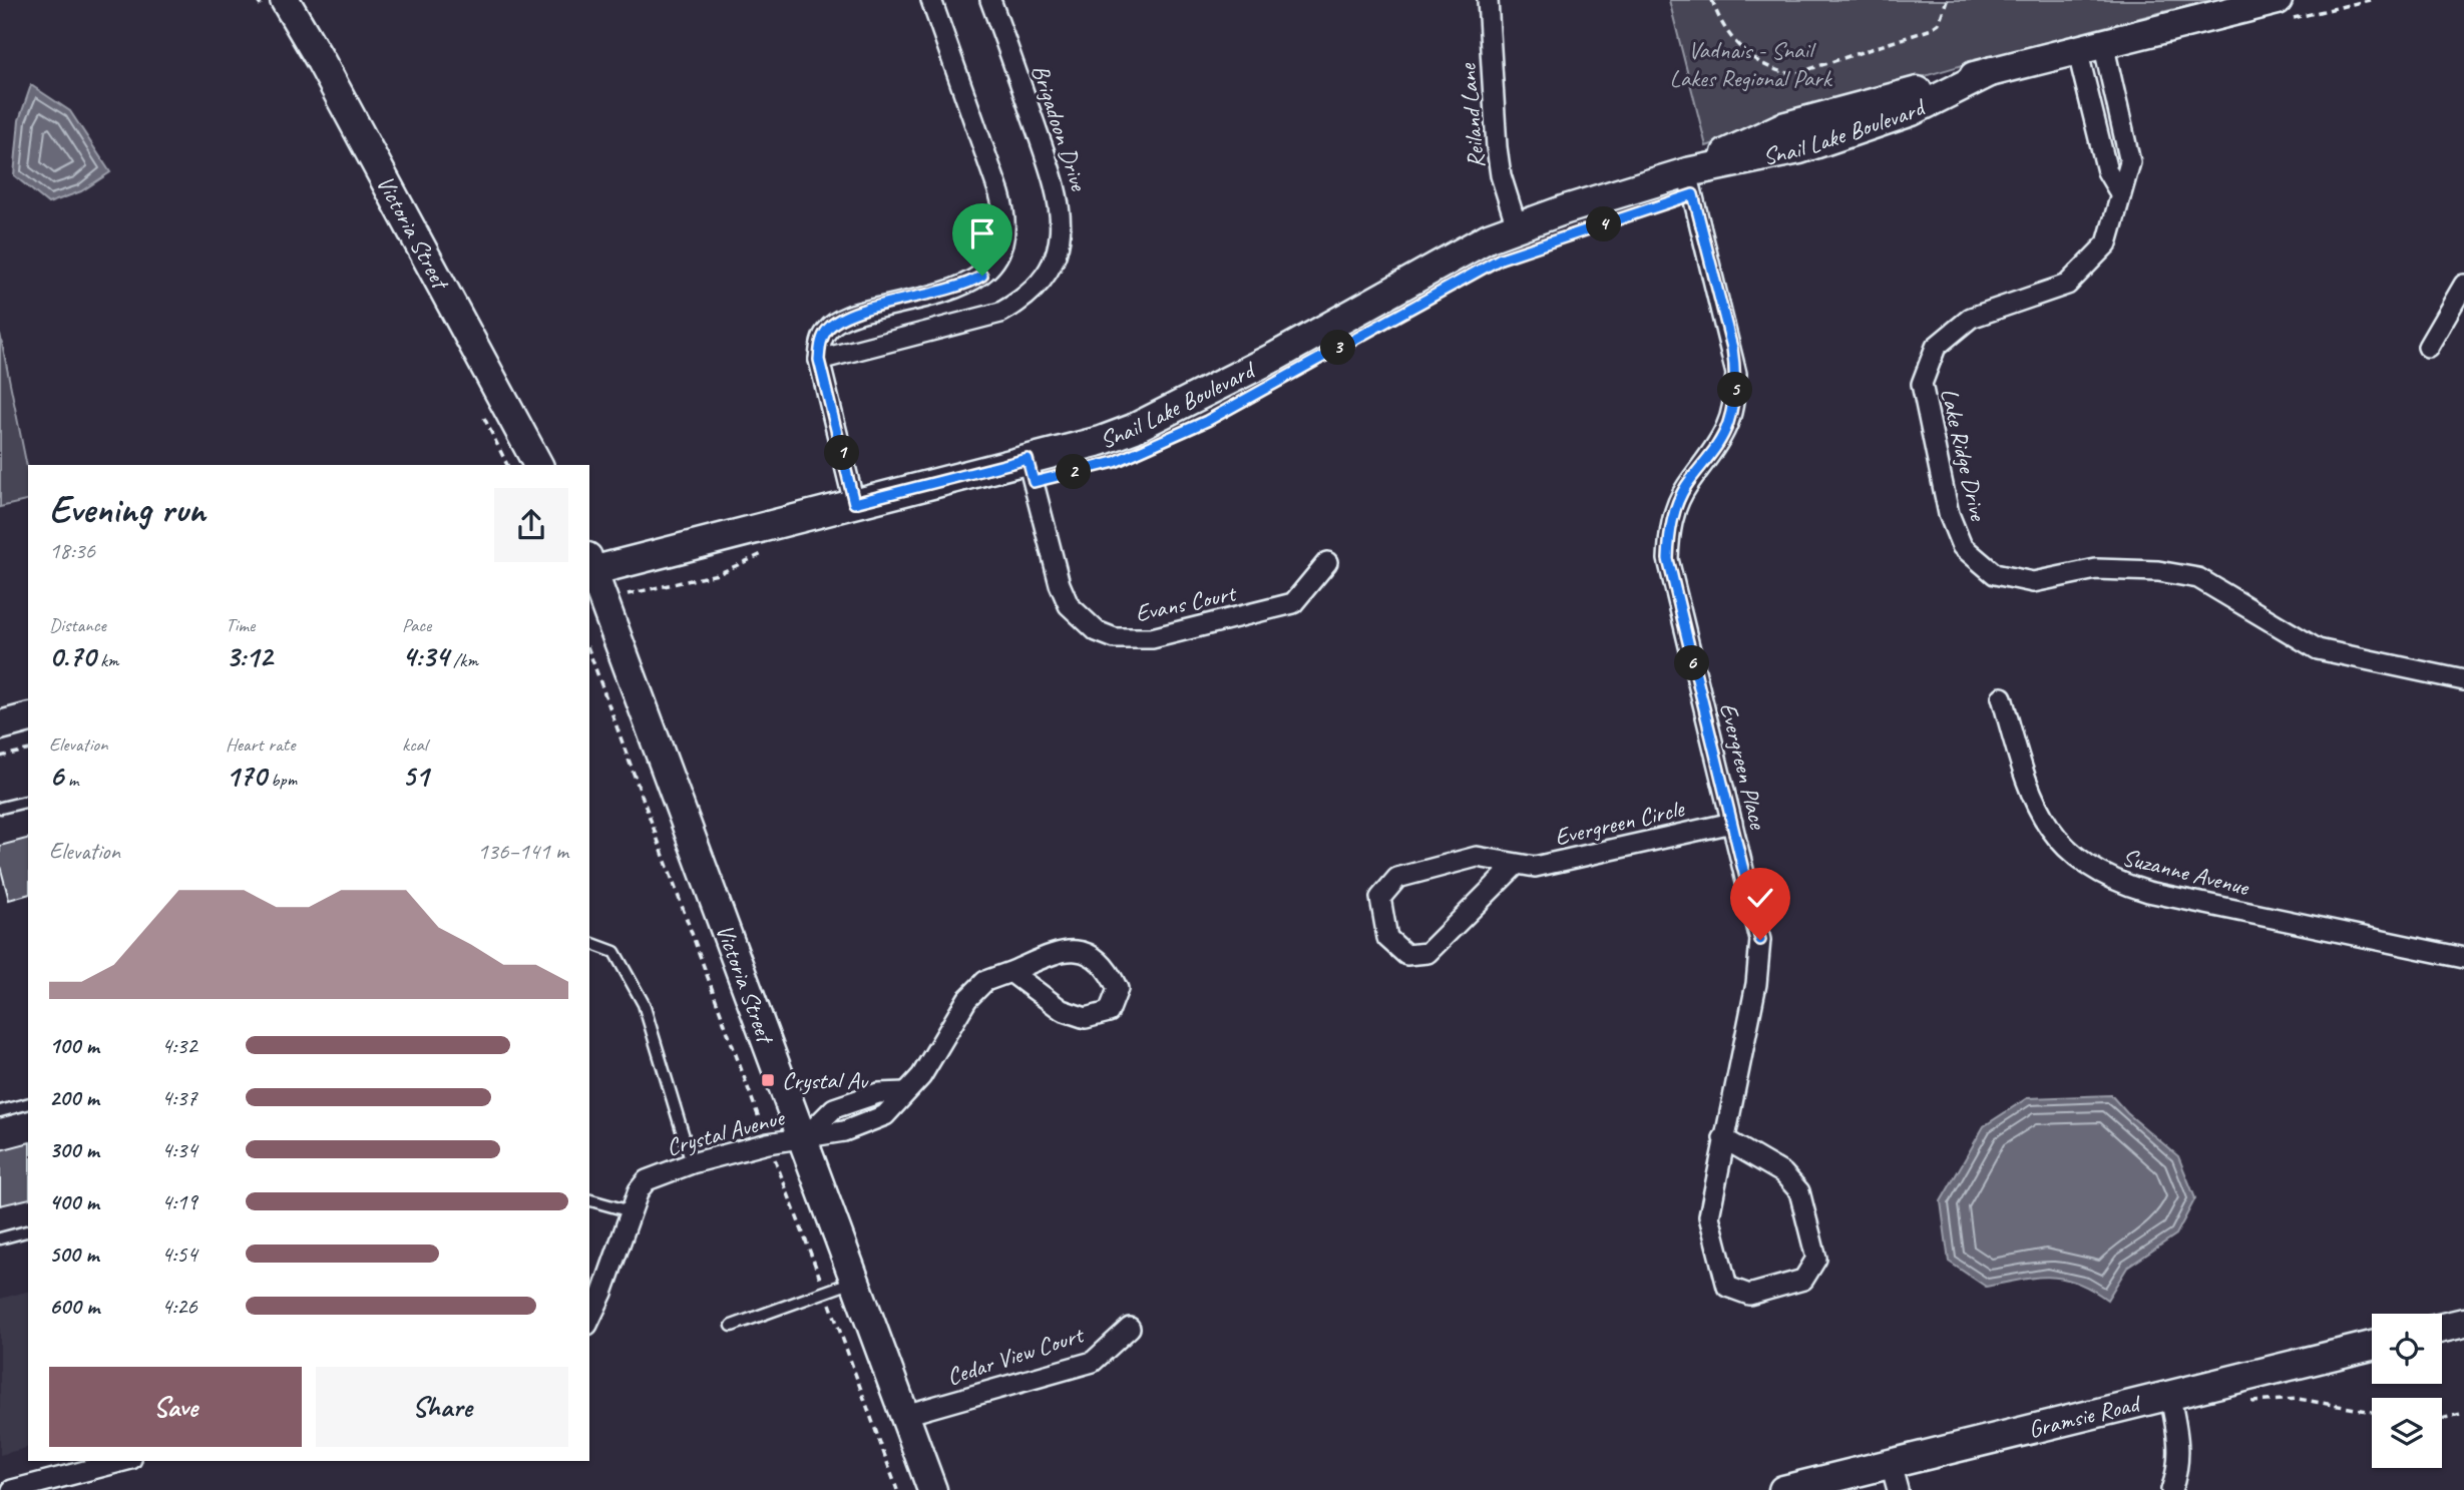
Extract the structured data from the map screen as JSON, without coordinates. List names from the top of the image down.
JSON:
{
  "streets": {
    "street": [
      "Reiland Lane",
      "Brigadoon Drive",
      "Snail Lake Boulevard",
      "Victoria Street",
      "Lake Ridge Drive",
      "Evans Court",
      "Evergreen Place",
      "Evergreen Circle",
      "Suzanne Avenue",
      "Crystal Avenue",
      "Cedar View Court",
      "Gramsie Road"
    ]
  },
  "crossings": [
    ["Reiland Lane", "Snail Lake Boulevard"],
    ["Snail Lake Boulevard", "Victoria Street"],
    ["Snail Lake Boulevard", "Lake Ridge Drive"],
    ["Snail Lake Boulevard", "Evans Court"],
    ["Snail Lake Boulevard", "Evergreen Place"],
    ["Victoria Street", "Crystal Avenue"],
    ["Victoria Street", "Cedar View Court"],
    ["Evergreen Place", "Evergreen Circle"]
  ],
  "parks": ["Vadnais - Snail Lakes Regional Park"],
  "places": {
    "transit": ["Crystal Av"]
  },
  "page": {
    "pins": [
      "4",
      "3",
      "5",
      "1",
      "2",
      "6"
    ],
    "heading": ["Evening run", "18:36"],
    "stats": [
      ["Distance", "0.70 km"],
      ["Time", "3:12"],
      ["Pace", "4:34 /km"],
      ["Elevation", "6 m"],
      ["Heart rate", "170 bpm"],
      ["kcal", "51"]
    ],
    "chart": ["Elevation", "136–141 m"],
    "list": [
      {
        "name": "100 m",
        "note": "4:32"
      },
      {
        "name": "200 m",
        "note": "4:37"
      },
      {
        "name": "300 m",
        "note": "4:34"
      },
      {
        "name": "400 m",
        "note": "4:19"
      },
      {
        "name": "500 m",
        "note": "4:54"
      },
      {
        "name": "600 m",
        "note": "4:26"
      }
    ],
    "buttons": ["Save", "Share"]
  }
}
